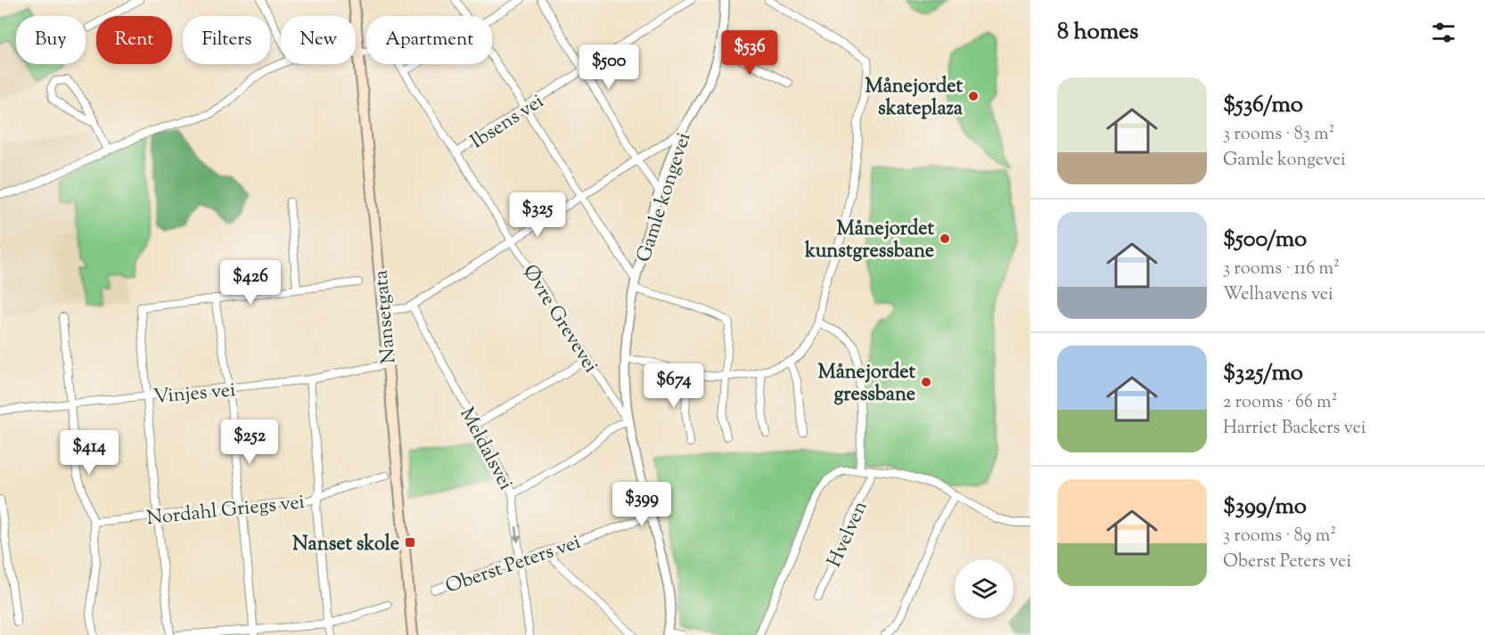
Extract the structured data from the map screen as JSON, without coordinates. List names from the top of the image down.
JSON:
{
  "streets": {
    "main road": ["Nansetgata"],
    "street": [
      "Ibsens vei",
      "Gamle kongevei",
      "Øvre Grevevei",
      "Vinjes vei",
      "Meldalsvei",
      "Nordahl Griegs vei",
      "Hvelven",
      "Oberst Peters vei"
    ]
  },
  "crossings": [
    ["Ibsens vei", "Øvre Grevevei"],
    ["Gamle kongevei", "Øvre Grevevei"],
    ["Gamle kongevei", "Oberst Peters vei"],
    ["Nansetgata", "Øvre Grevevei"],
    ["Nansetgata", "Vinjes vei"],
    ["Meldalsvei", "Oberst Peters vei"]
  ],
  "places": {
    "other": ["Månejordet skateplaza", "Månejordet kunstgressbane", "Månejordet gressbane"],
    "transit": ["Nanset skole"]
  },
  "page": {
    "heading": "8 homes",
    "chip": [
      "Buy",
      "Rent",
      "Filters",
      "New",
      "Apartment"
    ],
    "price": [
      "$536",
      "$500",
      "$325",
      "$426",
      "$674",
      "$252",
      "$414",
      "$399"
    ],
    "list": [
      {
        "name": "$536/mo",
        "note": "3 rooms · 83 m² · Gamle kongevei"
      },
      {
        "name": "$500/mo",
        "note": "3 rooms · 116 m² · Welhavens vei"
      },
      {
        "name": "$325/mo",
        "note": "2 rooms · 66 m² · Harriet Backers vei"
      },
      {
        "name": "$399/mo",
        "note": "3 rooms · 89 m² · Oberst Peters vei"
      }
    ]
  }
}
